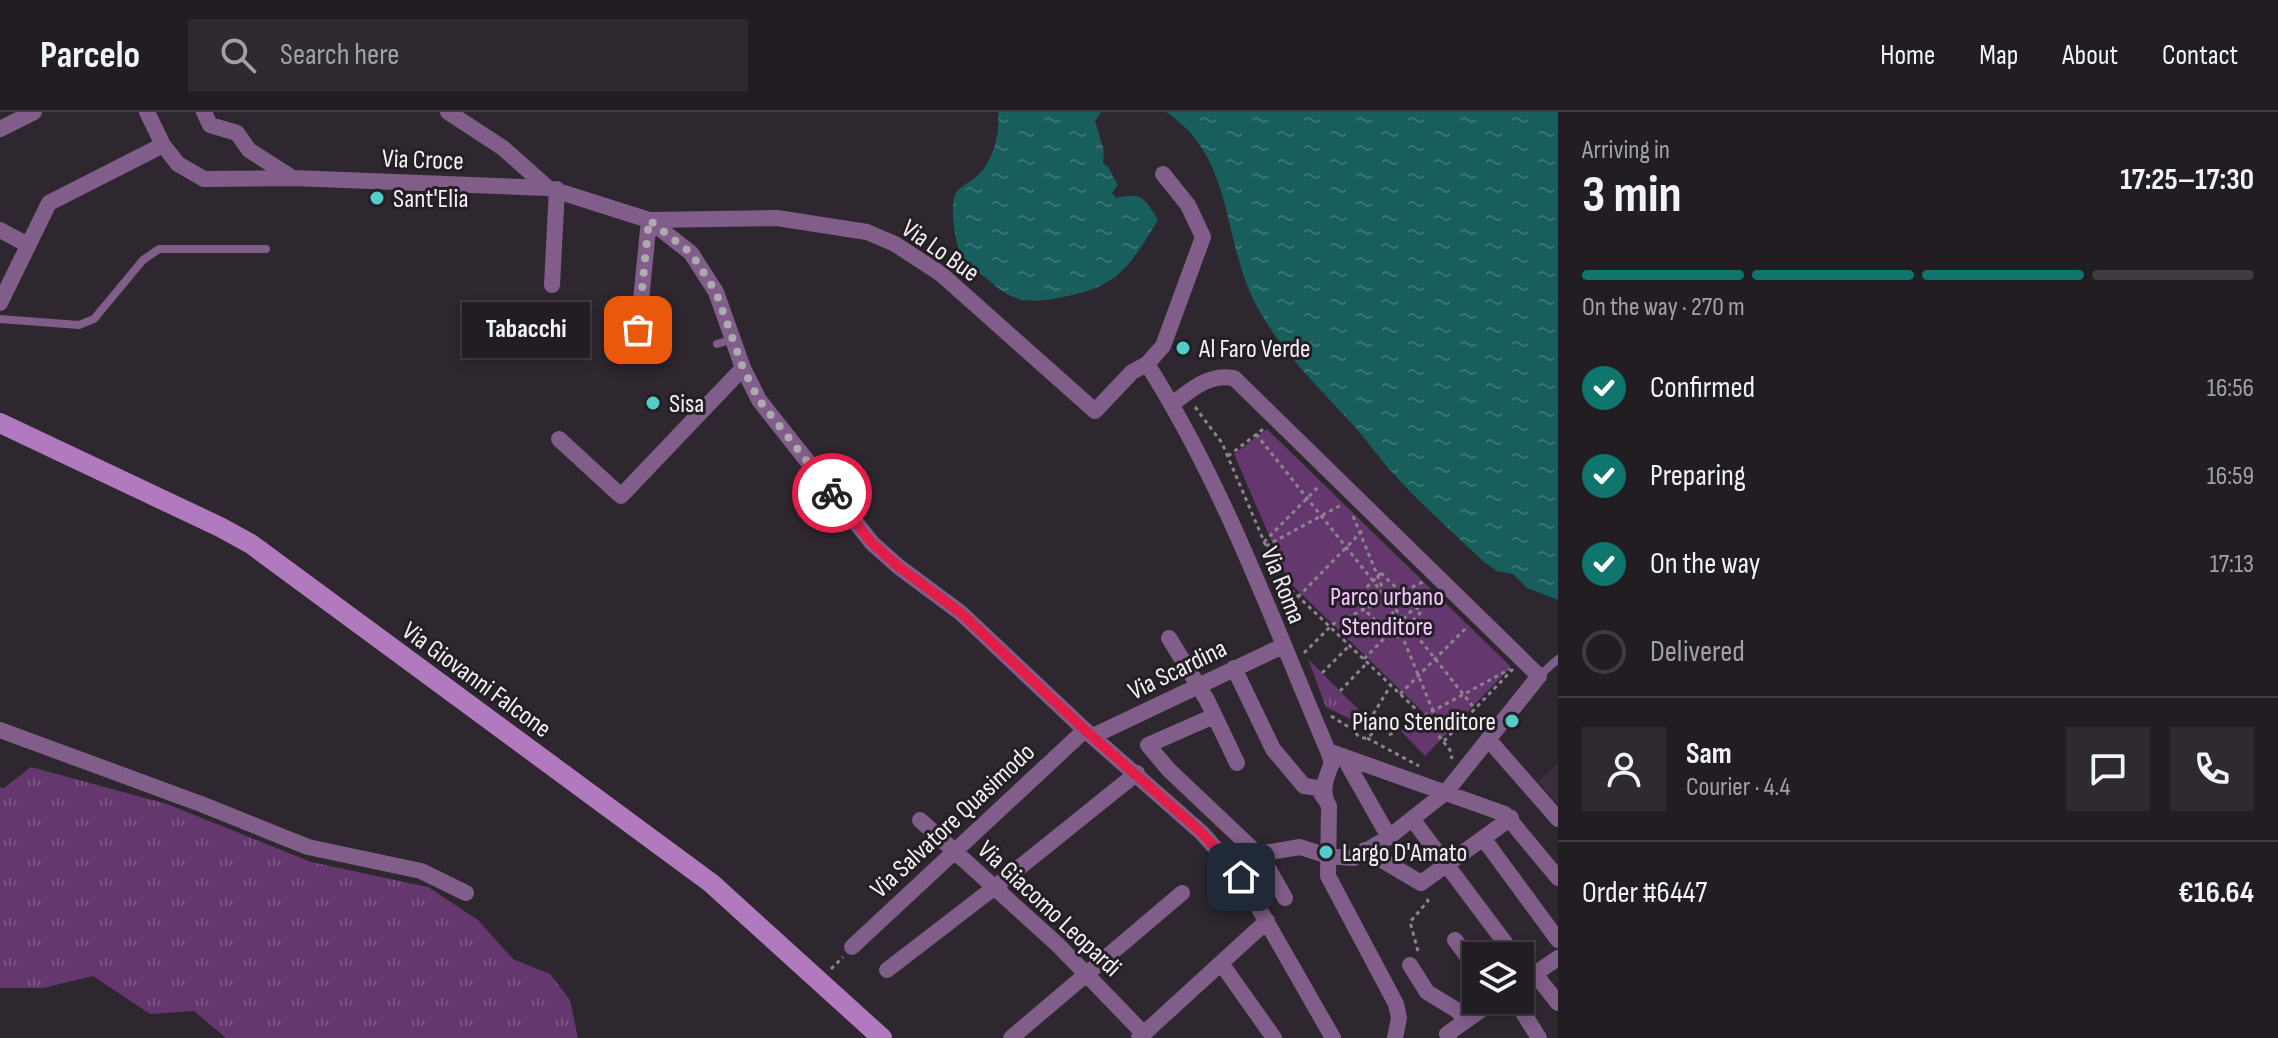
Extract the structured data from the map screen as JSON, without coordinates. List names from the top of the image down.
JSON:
{
  "streets": {
    "street": [
      "Via Croce",
      "Via Lo Bue",
      "Via Roma",
      "Via Scardina",
      "Via Giovanni Falcone",
      "Via Salvatore Quasimodo",
      "Via Giacomo Leopardi"
    ]
  },
  "crossings": [
    ["Via Croce", "Via Lo Bue"],
    ["Via Lo Bue", "Via Roma"],
    ["Via Roma", "Via Scardina"],
    ["Via Scardina", "Via Salvatore Quasimodo"],
    ["Via Salvatore Quasimodo", "Via Giacomo Leopardi"]
  ],
  "parks": ["Parco urbano Stenditore"],
  "places": [
    "Sant'Elia",
    "Tabacchi",
    "Al Faro Verde",
    "Sisa",
    "Piano Stenditore",
    "Largo D'Amato"
  ],
  "page": {
    "header": "Parcelo",
    "search": "Search here",
    "nav": [
      "Home",
      "Map",
      "About",
      "Contact"
    ],
    "heading": ["3 min", "Arriving in", "17:25–17:30"],
    "panel": [
      "Sam",
      "Courier · 4.4",
      "Order #6447",
      "€16.64"
    ],
    "bar": "On the way · 270 m",
    "bubble": "Tabacchi",
    "list": [
      ["Confirmed", "16:56"],
      ["Preparing", "16:59"],
      ["On the way", "17:13"],
      "Delivered"
    ]
  }
}
